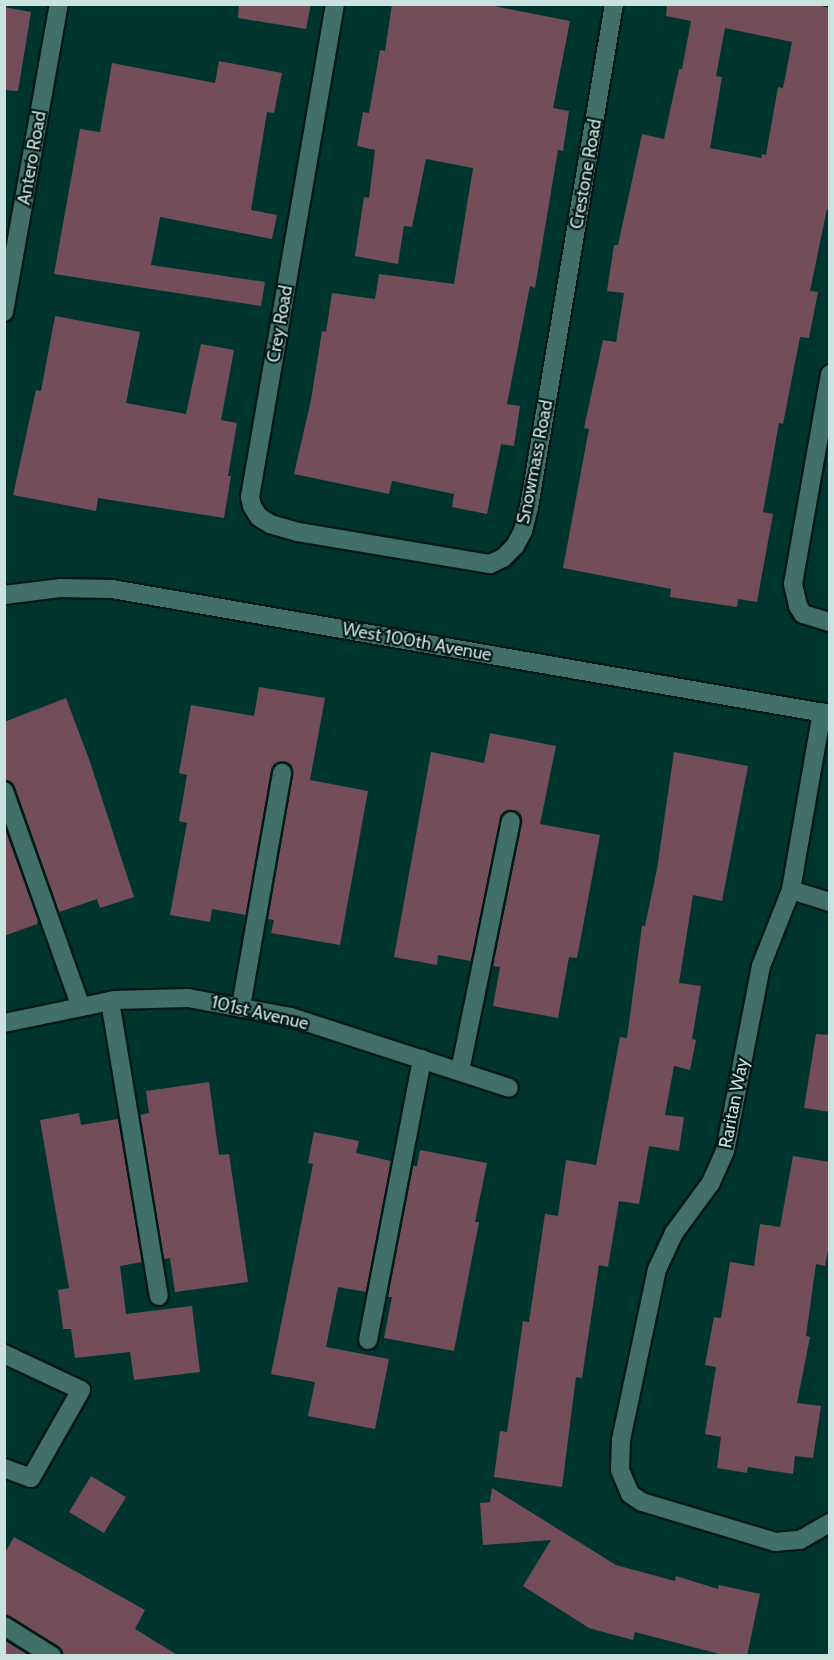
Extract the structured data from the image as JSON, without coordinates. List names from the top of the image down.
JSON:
{
  "streets": {
    "street": [
      "Antero Road",
      "Crestone Road",
      "Crey Road",
      "Snowmass Road",
      "West 100th Avenue",
      "101st Avenue",
      "Raritan Way"
    ]
  },
  "crossings": [
    ["Crestone Road", "Snowmass Road"],
    ["Crey Road", "Snowmass Road"],
    ["West 100th Avenue", "Raritan Way"]
  ]
}
